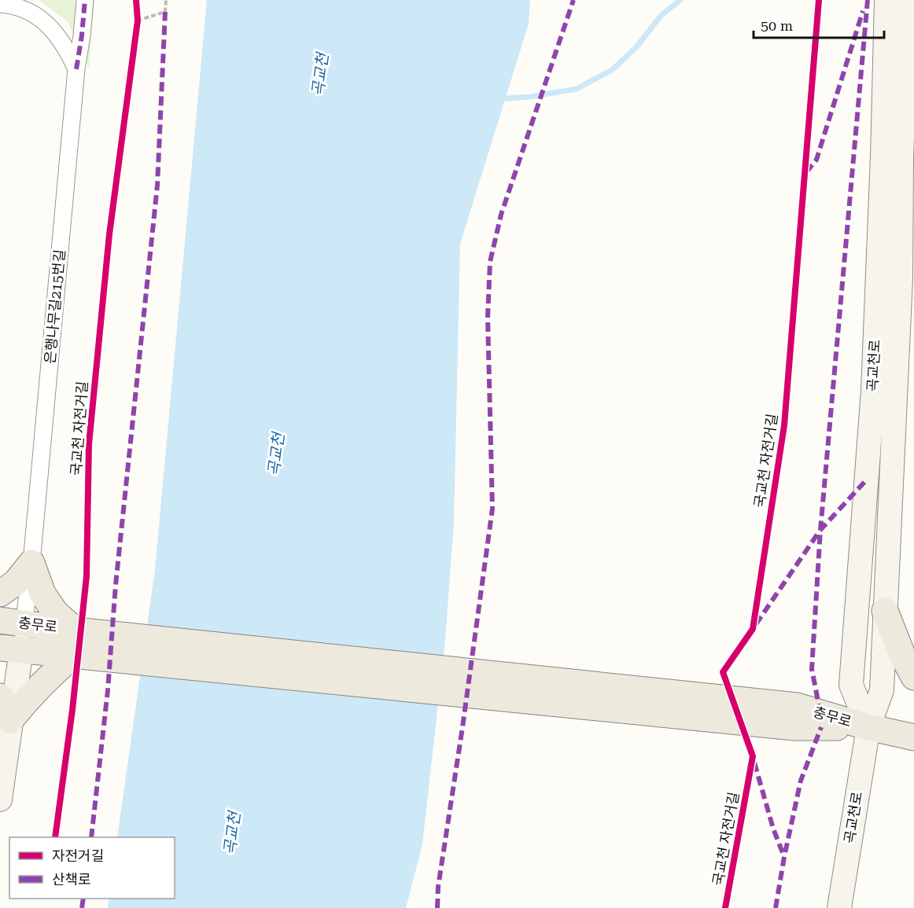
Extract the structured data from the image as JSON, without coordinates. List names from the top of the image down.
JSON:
{
  "streets": {
    "main road": ["곡교천로", "충무로"],
    "street": ["은행나무길215번길"],
    "cycle path": ["국교천 자전거길"]
  },
  "crossings": [
    ["은행나무길215번길", "충무로"],
    ["곡교천로", "충무로"]
  ],
  "water": ["곡교천"],
  "legend": ["자전거길", "산책로"],
  "scale_bar": "50 m"
}
